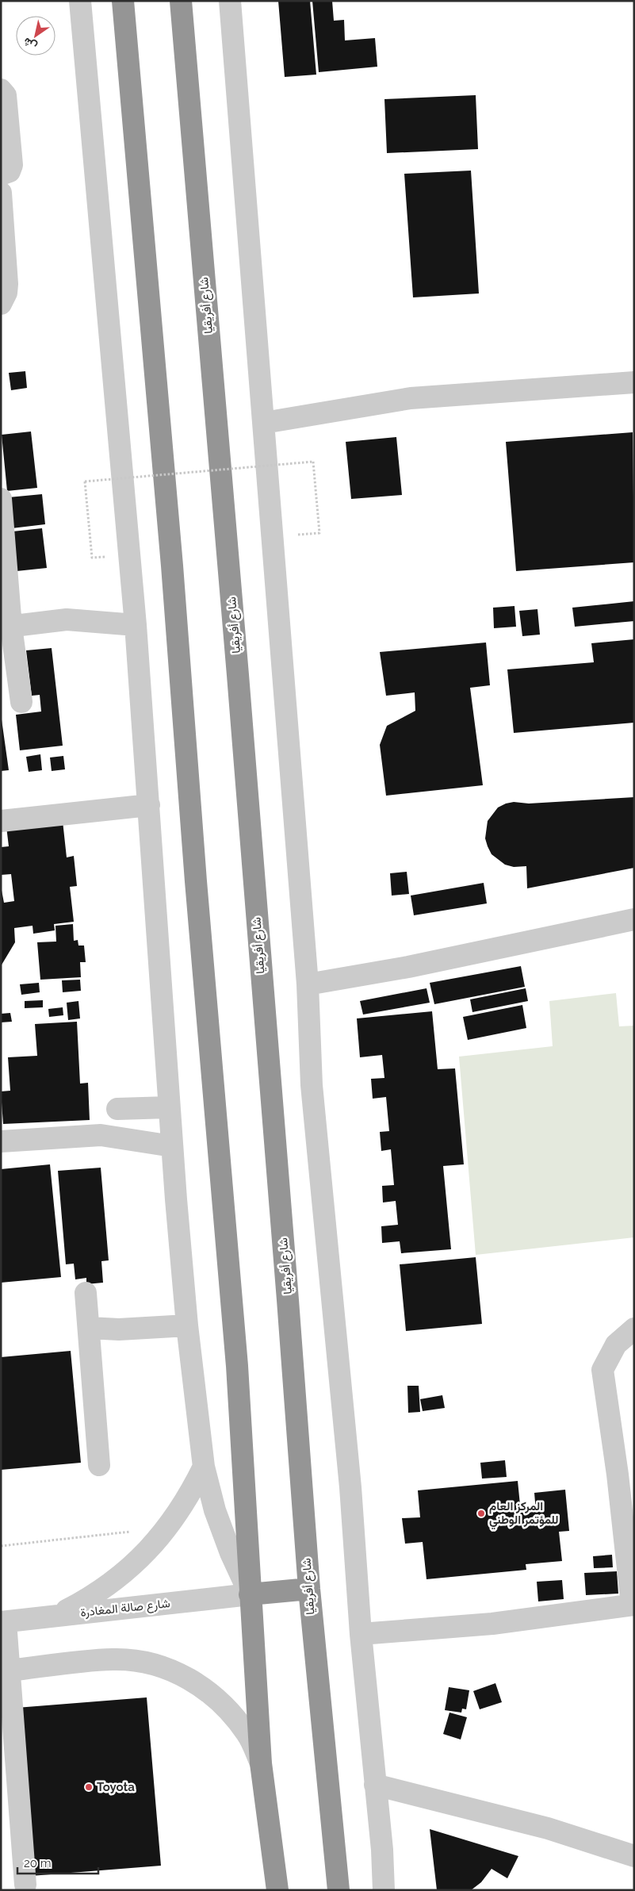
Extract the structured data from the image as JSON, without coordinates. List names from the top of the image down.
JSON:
{
  "streets": {
    "highway": ["شارع أفريقيا"],
    "street": ["شارع صالة المغادرة"]
  },
  "places": ["المركز العام للمؤتمر الوطني", "Toyota"],
  "scale_bar": "20 m",
  "north": "bottom left"
}
